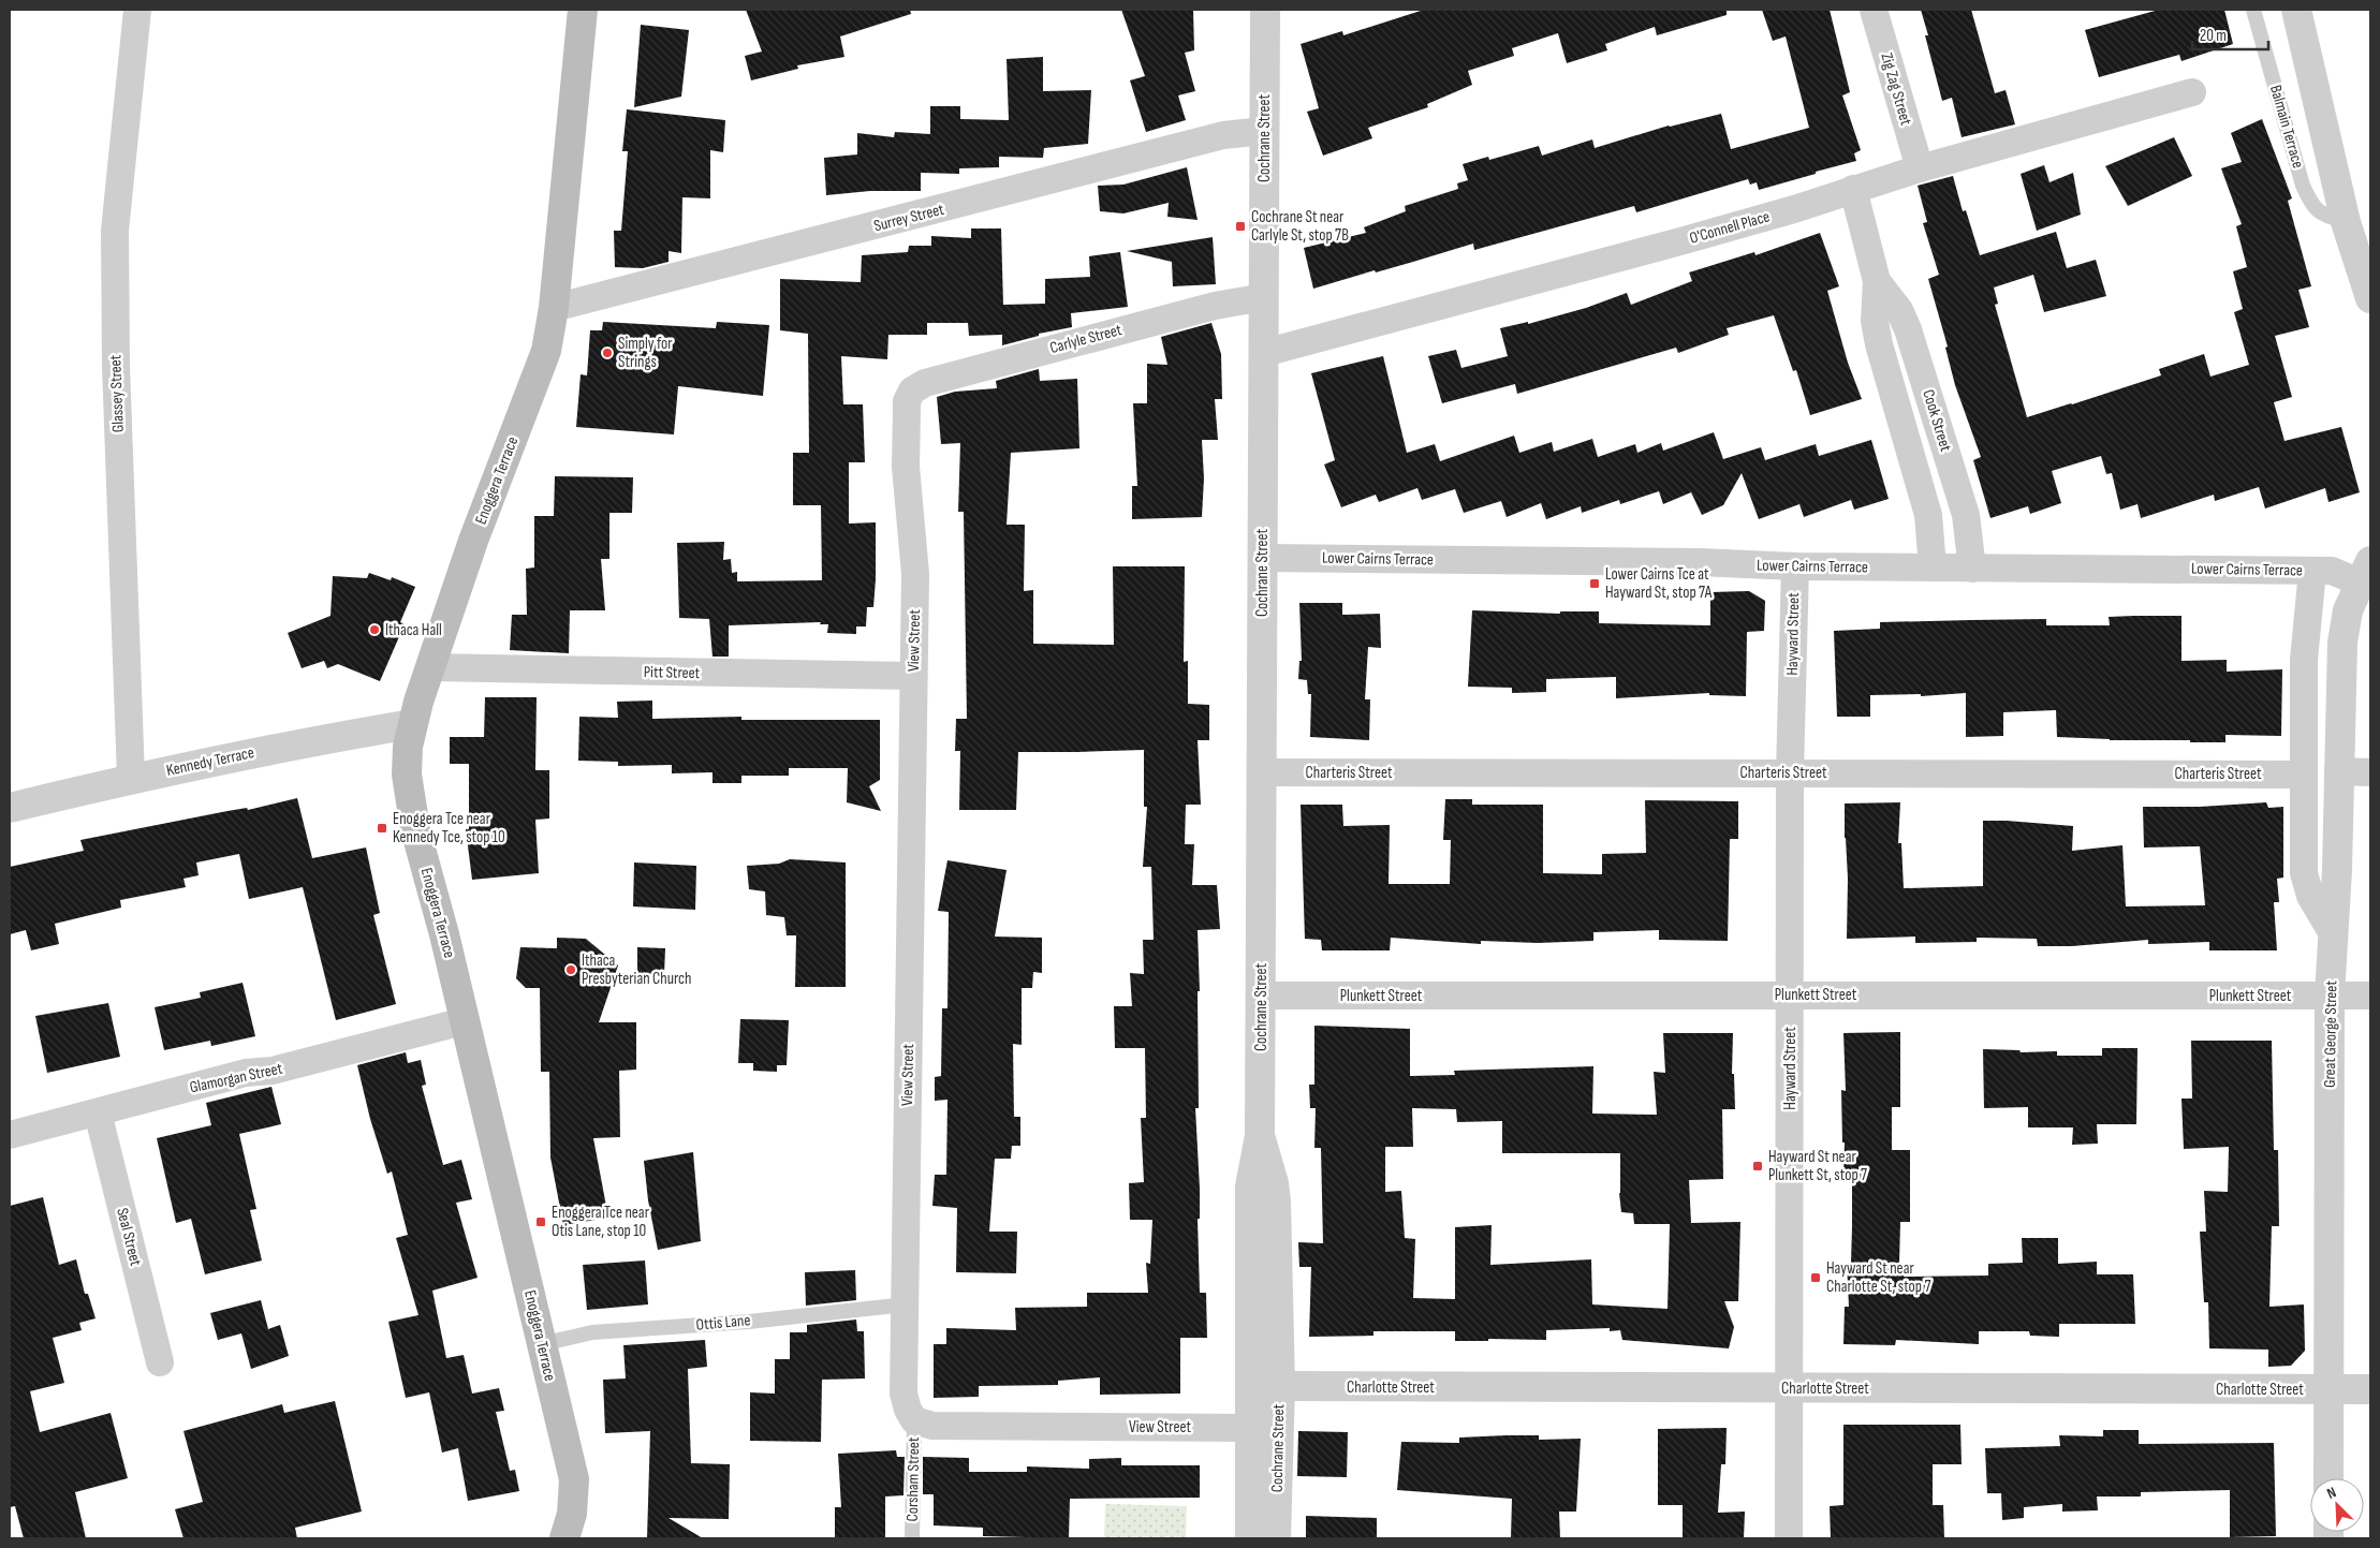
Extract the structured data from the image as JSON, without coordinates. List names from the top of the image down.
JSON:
{
  "streets": {
    "main road": ["Enoggera Terrace"],
    "street": [
      "Zig Zag Street",
      "Balmain Terrace",
      "Cochrane Street",
      "Surrey Street",
      "O'Connell Place",
      "Carlyle Street",
      "Glassey Street",
      "Cook Street",
      "Lower Cairns Terrace",
      "Hayward Street",
      "View Street",
      "Pitt Street",
      "Kennedy Terrace",
      "Charteris Street",
      "Plunkett Street",
      "Great George Street",
      "Glamorgan Street",
      "Seal Street",
      "Charlotte Street"
    ],
    "lane": ["Ottis Lane", "Corsham Street"]
  },
  "crossings": [
    ["Zig Zag Street", "O'Connell Place"],
    ["Cochrane Street", "Surrey Street"],
    ["Cochrane Street", "O'Connell Place"],
    ["Cochrane Street", "Carlyle Street"],
    ["Cochrane Street", "Lower Cairns Terrace"],
    ["Cochrane Street", "View Street"],
    ["Cochrane Street", "Charteris Street"],
    ["Cochrane Street", "Plunkett Street"],
    ["Cochrane Street", "Charlotte Street"],
    ["Surrey Street", "Enoggera Terrace"],
    ["O'Connell Place", "Cook Street"],
    ["Carlyle Street", "View Street"],
    ["Glassey Street", "Kennedy Terrace"],
    ["Cook Street", "Lower Cairns Terrace"],
    ["Enoggera Terrace", "Pitt Street"],
    ["Enoggera Terrace", "Kennedy Terrace"],
    ["Enoggera Terrace", "Glamorgan Street"],
    ["Enoggera Terrace", "Ottis Lane"],
    ["Lower Cairns Terrace", "Hayward Street"],
    ["Lower Cairns Terrace", "Great George Street"],
    ["Hayward Street", "Charteris Street"],
    ["Hayward Street", "Plunkett Street"],
    ["Hayward Street", "Charlotte Street"],
    ["View Street", "Pitt Street"],
    ["View Street", "Ottis Lane"],
    ["View Street", "Corsham Street"],
    ["Plunkett Street", "Great George Street"],
    ["Great George Street", "Charlotte Street"],
    ["Glamorgan Street", "Seal Street"]
  ],
  "places": {
    "transit": [
      "Cochrane St near Carlyle St, stop 7B",
      "Lower Cairns Tce at Hayward St, stop 7A",
      "Enoggera Tce near Kennedy Tce, stop 10",
      "Hayward St near Plunkett St, stop 7",
      "Enoggera Tce near Otis Lane, stop 10",
      "Hayward St near Charlotte St, stop 7"
    ],
    "other": ["Simply for Strings", "Ithaca Hall", "Ithaca Presbyterian Church"]
  },
  "scale_bar": "20 m",
  "north": "top left"
}
